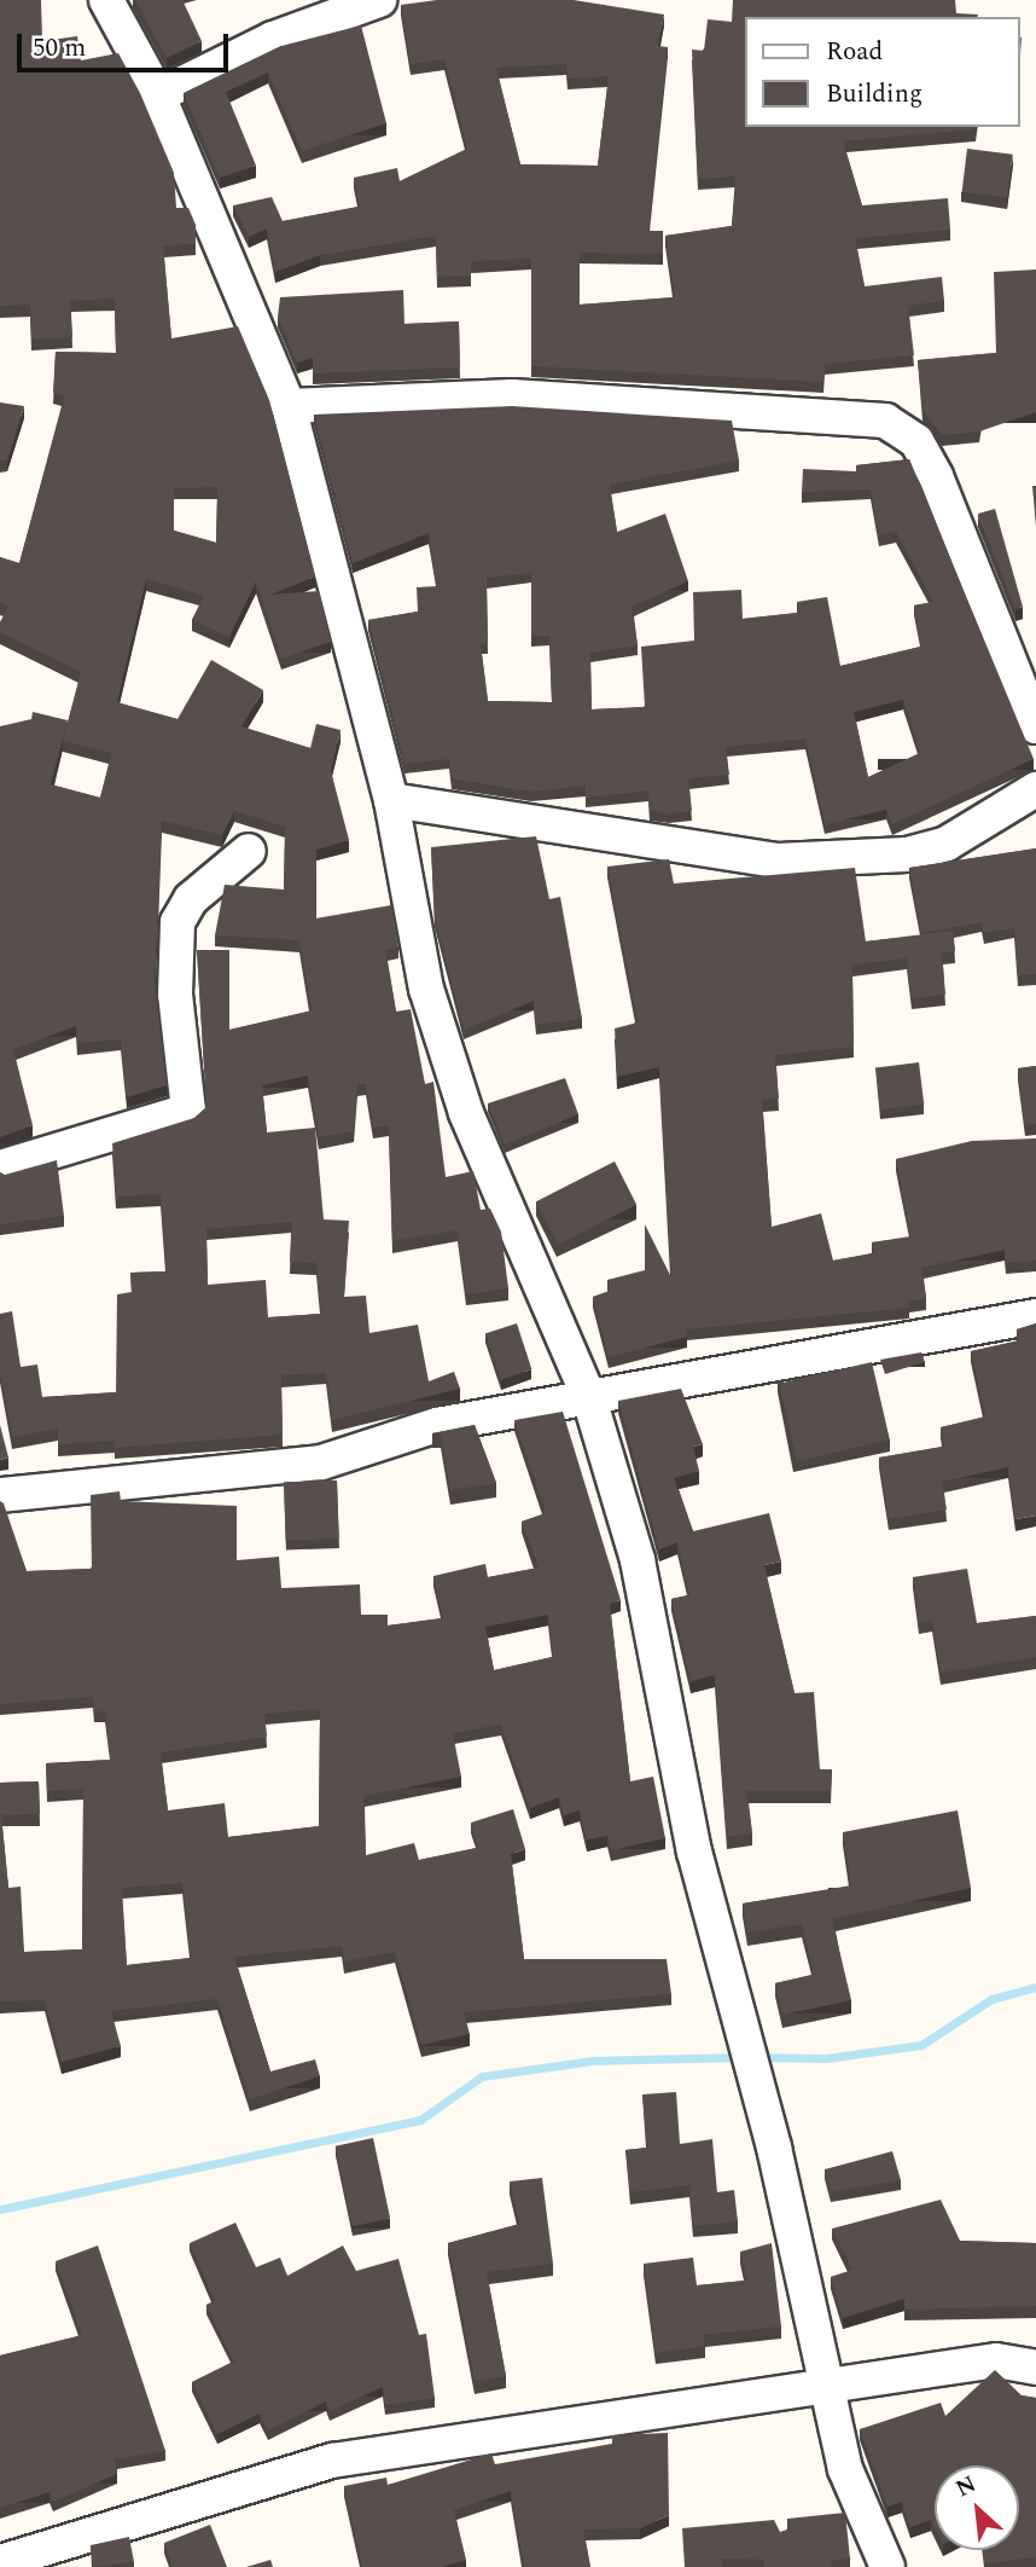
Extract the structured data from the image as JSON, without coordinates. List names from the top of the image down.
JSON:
{
  "legend": ["Road", "Building"],
  "scale_bar": "50 m",
  "north": "top left"
}
